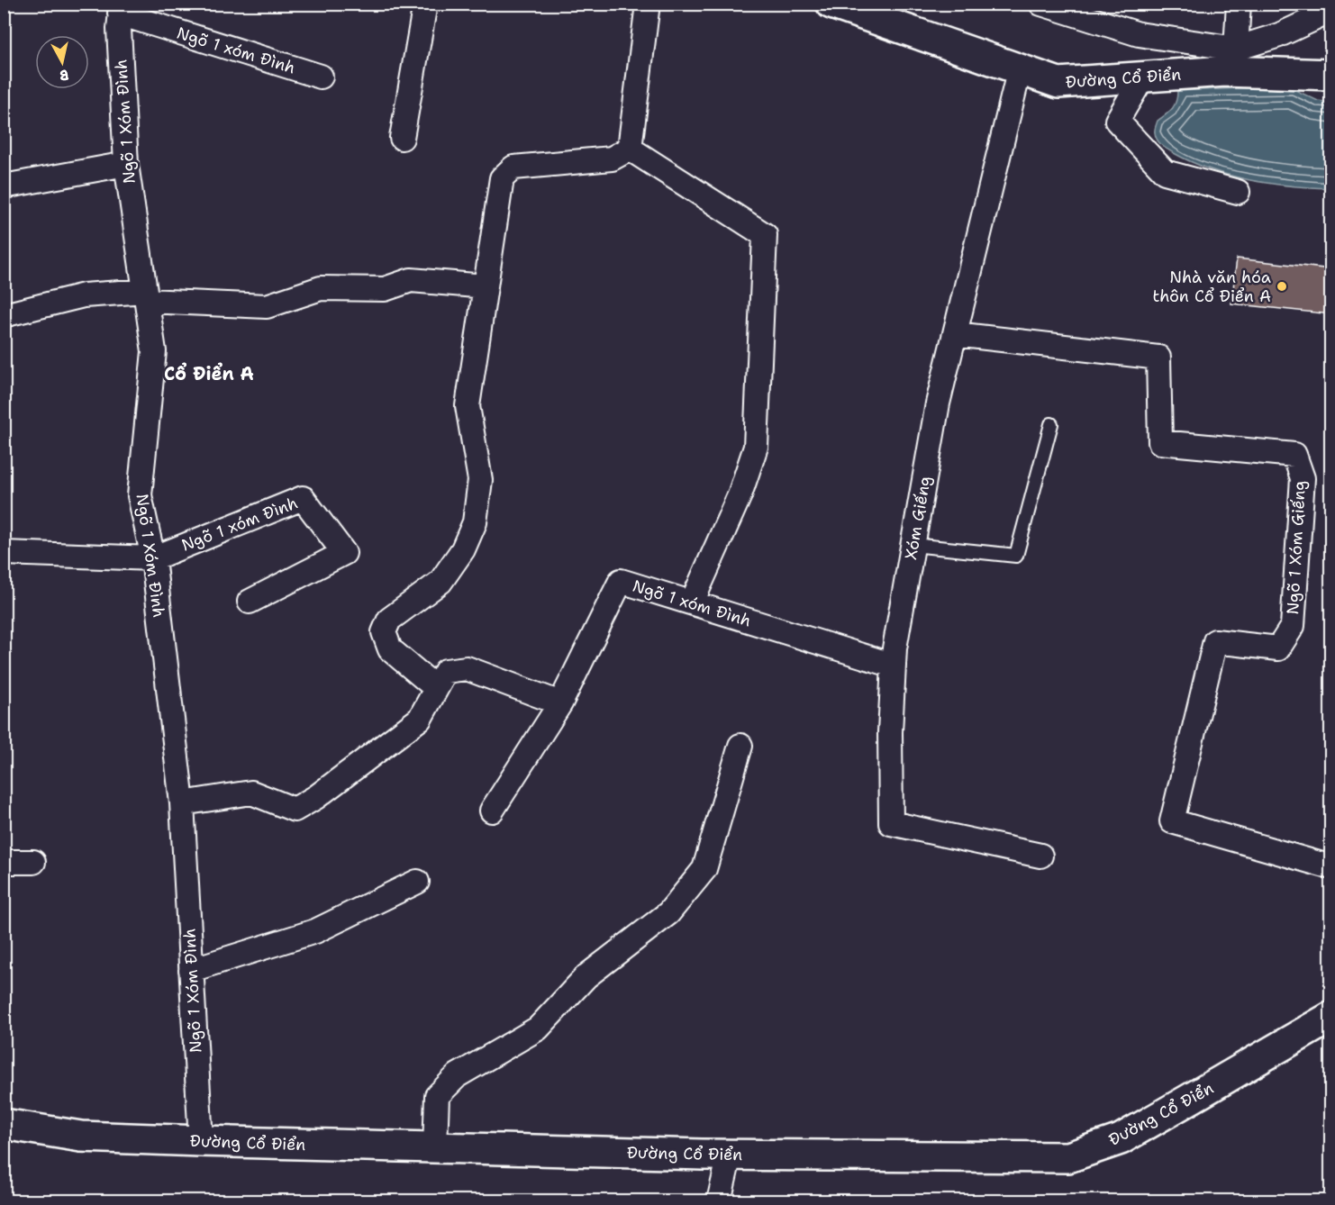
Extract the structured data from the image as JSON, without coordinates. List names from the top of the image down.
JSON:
{
  "streets": {
    "street": [
      "Ngõ 1 xóm Đình",
      "Đường Cổ Điển",
      "Ngõ 1 Xóm Đình",
      "Xóm Giếng",
      "Ngõ 1 Xóm Giếng"
    ]
  },
  "crossings": [
    ["Ngõ 1 xóm Đình", "Ngõ 1 Xóm Đình"],
    ["Ngõ 1 xóm Đình", "Xóm Giếng"],
    ["Đường Cổ Điển", "Ngõ 1 Xóm Đình"],
    ["Đường Cổ Điển", "Xóm Giếng"],
    ["Xóm Giếng", "Ngõ 1 Xóm Giếng"]
  ],
  "districts": ["Cổ Điển A"],
  "places": ["Nhà văn hóa thôn Cổ Điển A"],
  "north": "bottom"
}
